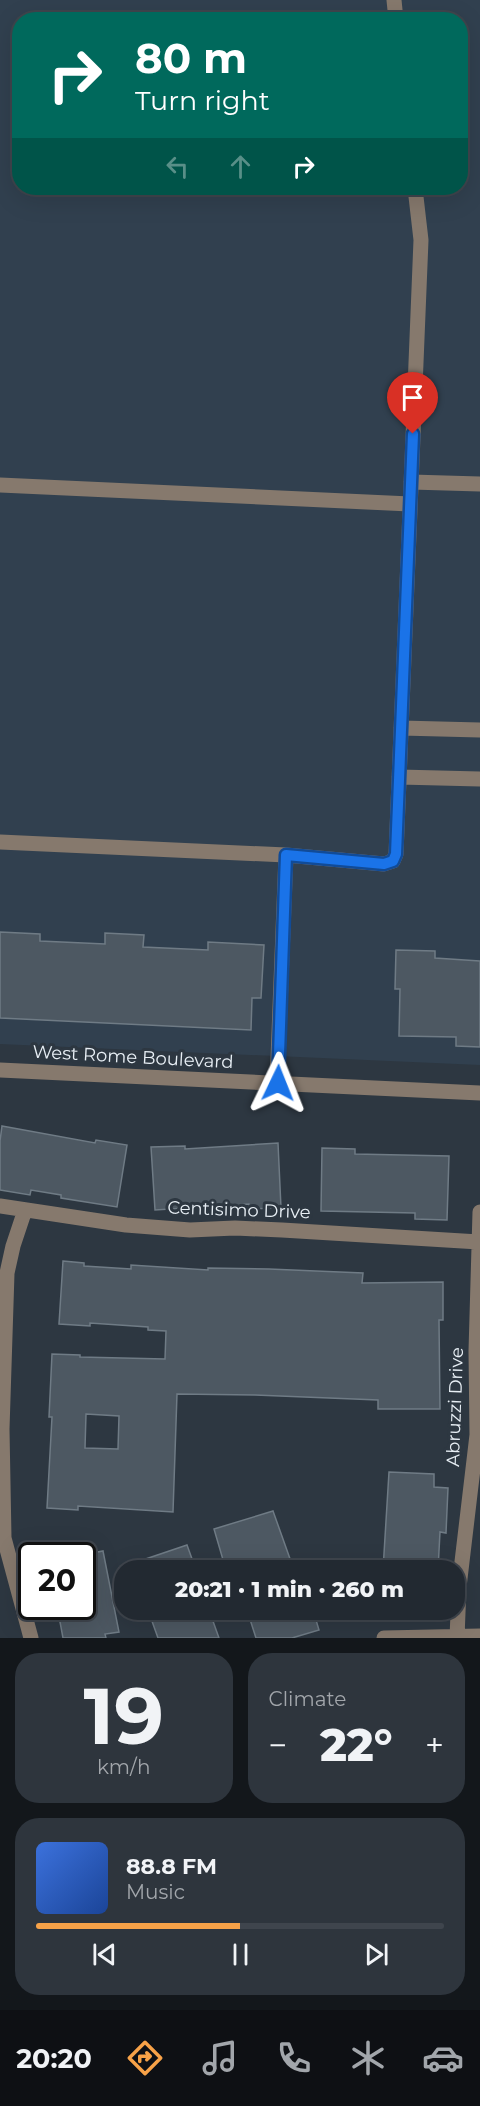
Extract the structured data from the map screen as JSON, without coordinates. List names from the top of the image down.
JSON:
{
  "streets": {
    "street": ["West Rome Boulevard", "Centisimo Drive", "Abruzzi Drive"]
  },
  "crossings": [
    ["Centisimo Drive", "Abruzzi Drive"]
  ],
  "page": {
    "turn": ["80 m", "Turn right"],
    "limit": "20",
    "trip": "20:21 · 1 min · 260 m",
    "tile": [
      ["19", "km/h"],
      "Climate"
    ],
    "heat": ["−", "22°", "+"],
    "song": ["88.8 FM", "Music"],
    "tabs": "20:20"
  }
}
